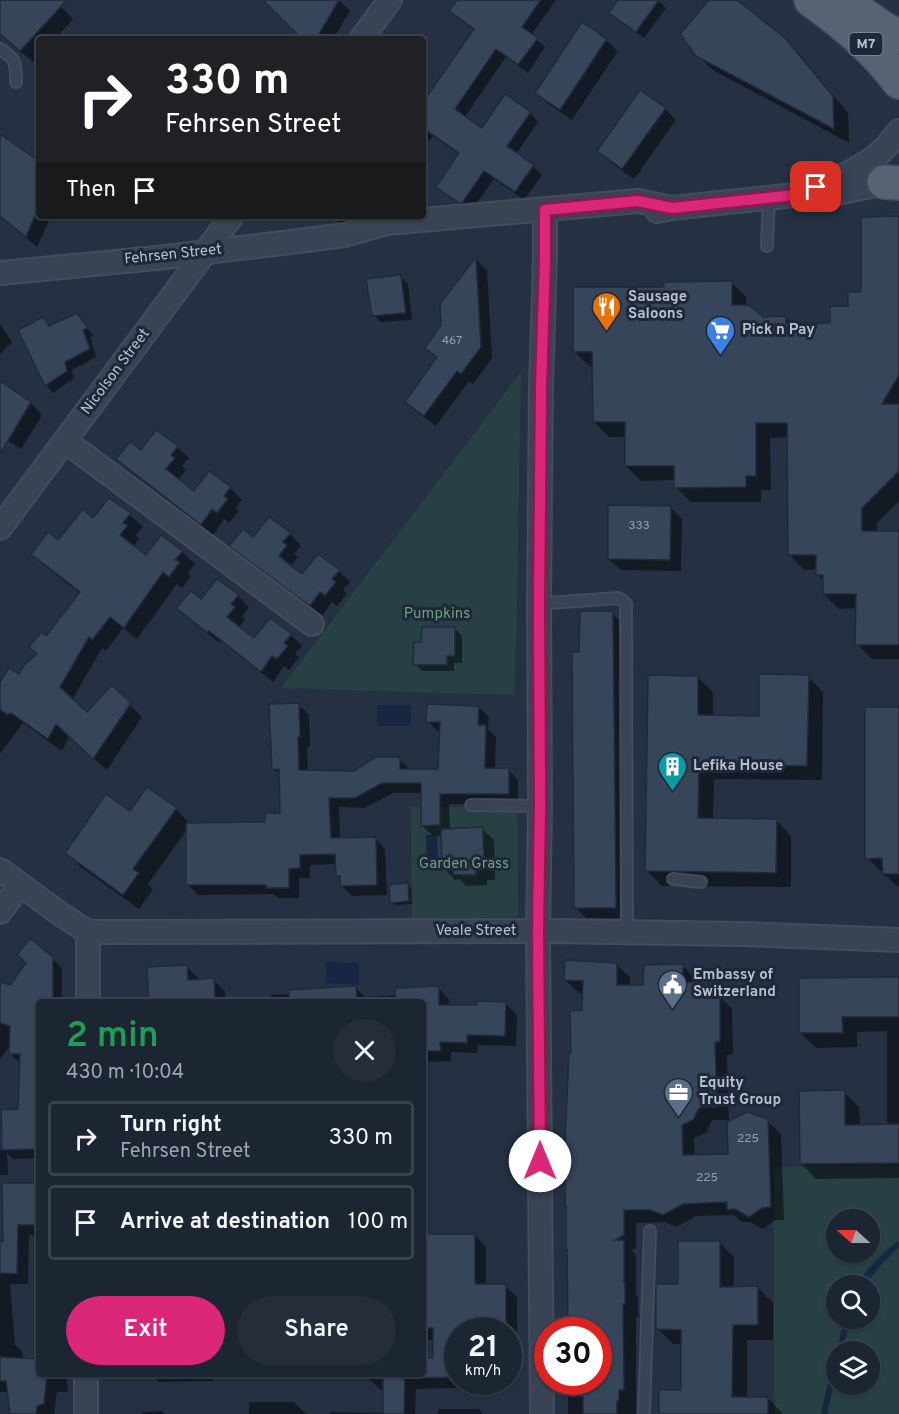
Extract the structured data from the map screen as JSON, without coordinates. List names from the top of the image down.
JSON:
{
  "streets": {
    "main road": ["M7"],
    "street": ["Fehrsen Street", "Nicolson Street", "Veale Street"]
  },
  "crossings": [
    ["Fehrsen Street", "Nicolson Street"]
  ],
  "parks": ["Pumpkins", "Garden Grass"],
  "places": {
    "restaurant": ["Sausage Saloons"],
    "supermarket": ["Pick n Pay"],
    "building": ["Lefika House"],
    "public building": ["Embassy of Switzerland"],
    "office": ["Equity Trust Group"]
  },
  "house_numbers": [
    "467",
    "333",
    "225",
    "225"
  ],
  "north": "left",
  "page": {
    "turn": ["330 m", "Fehrsen Street"],
    "then": "Then",
    "heading": ["2 min", "430 m · 10:04"],
    "list": [
      {
        "name": "Turn right",
        "note": "Fehrsen Street",
        "value": "330 m"
      },
      {
        "name": "Arrive at destination",
        "value": "100 m"
      }
    ],
    "buttons": ["Exit", "Share"],
    "speed": "21 km/h",
    "limit": "30"
  }
}
